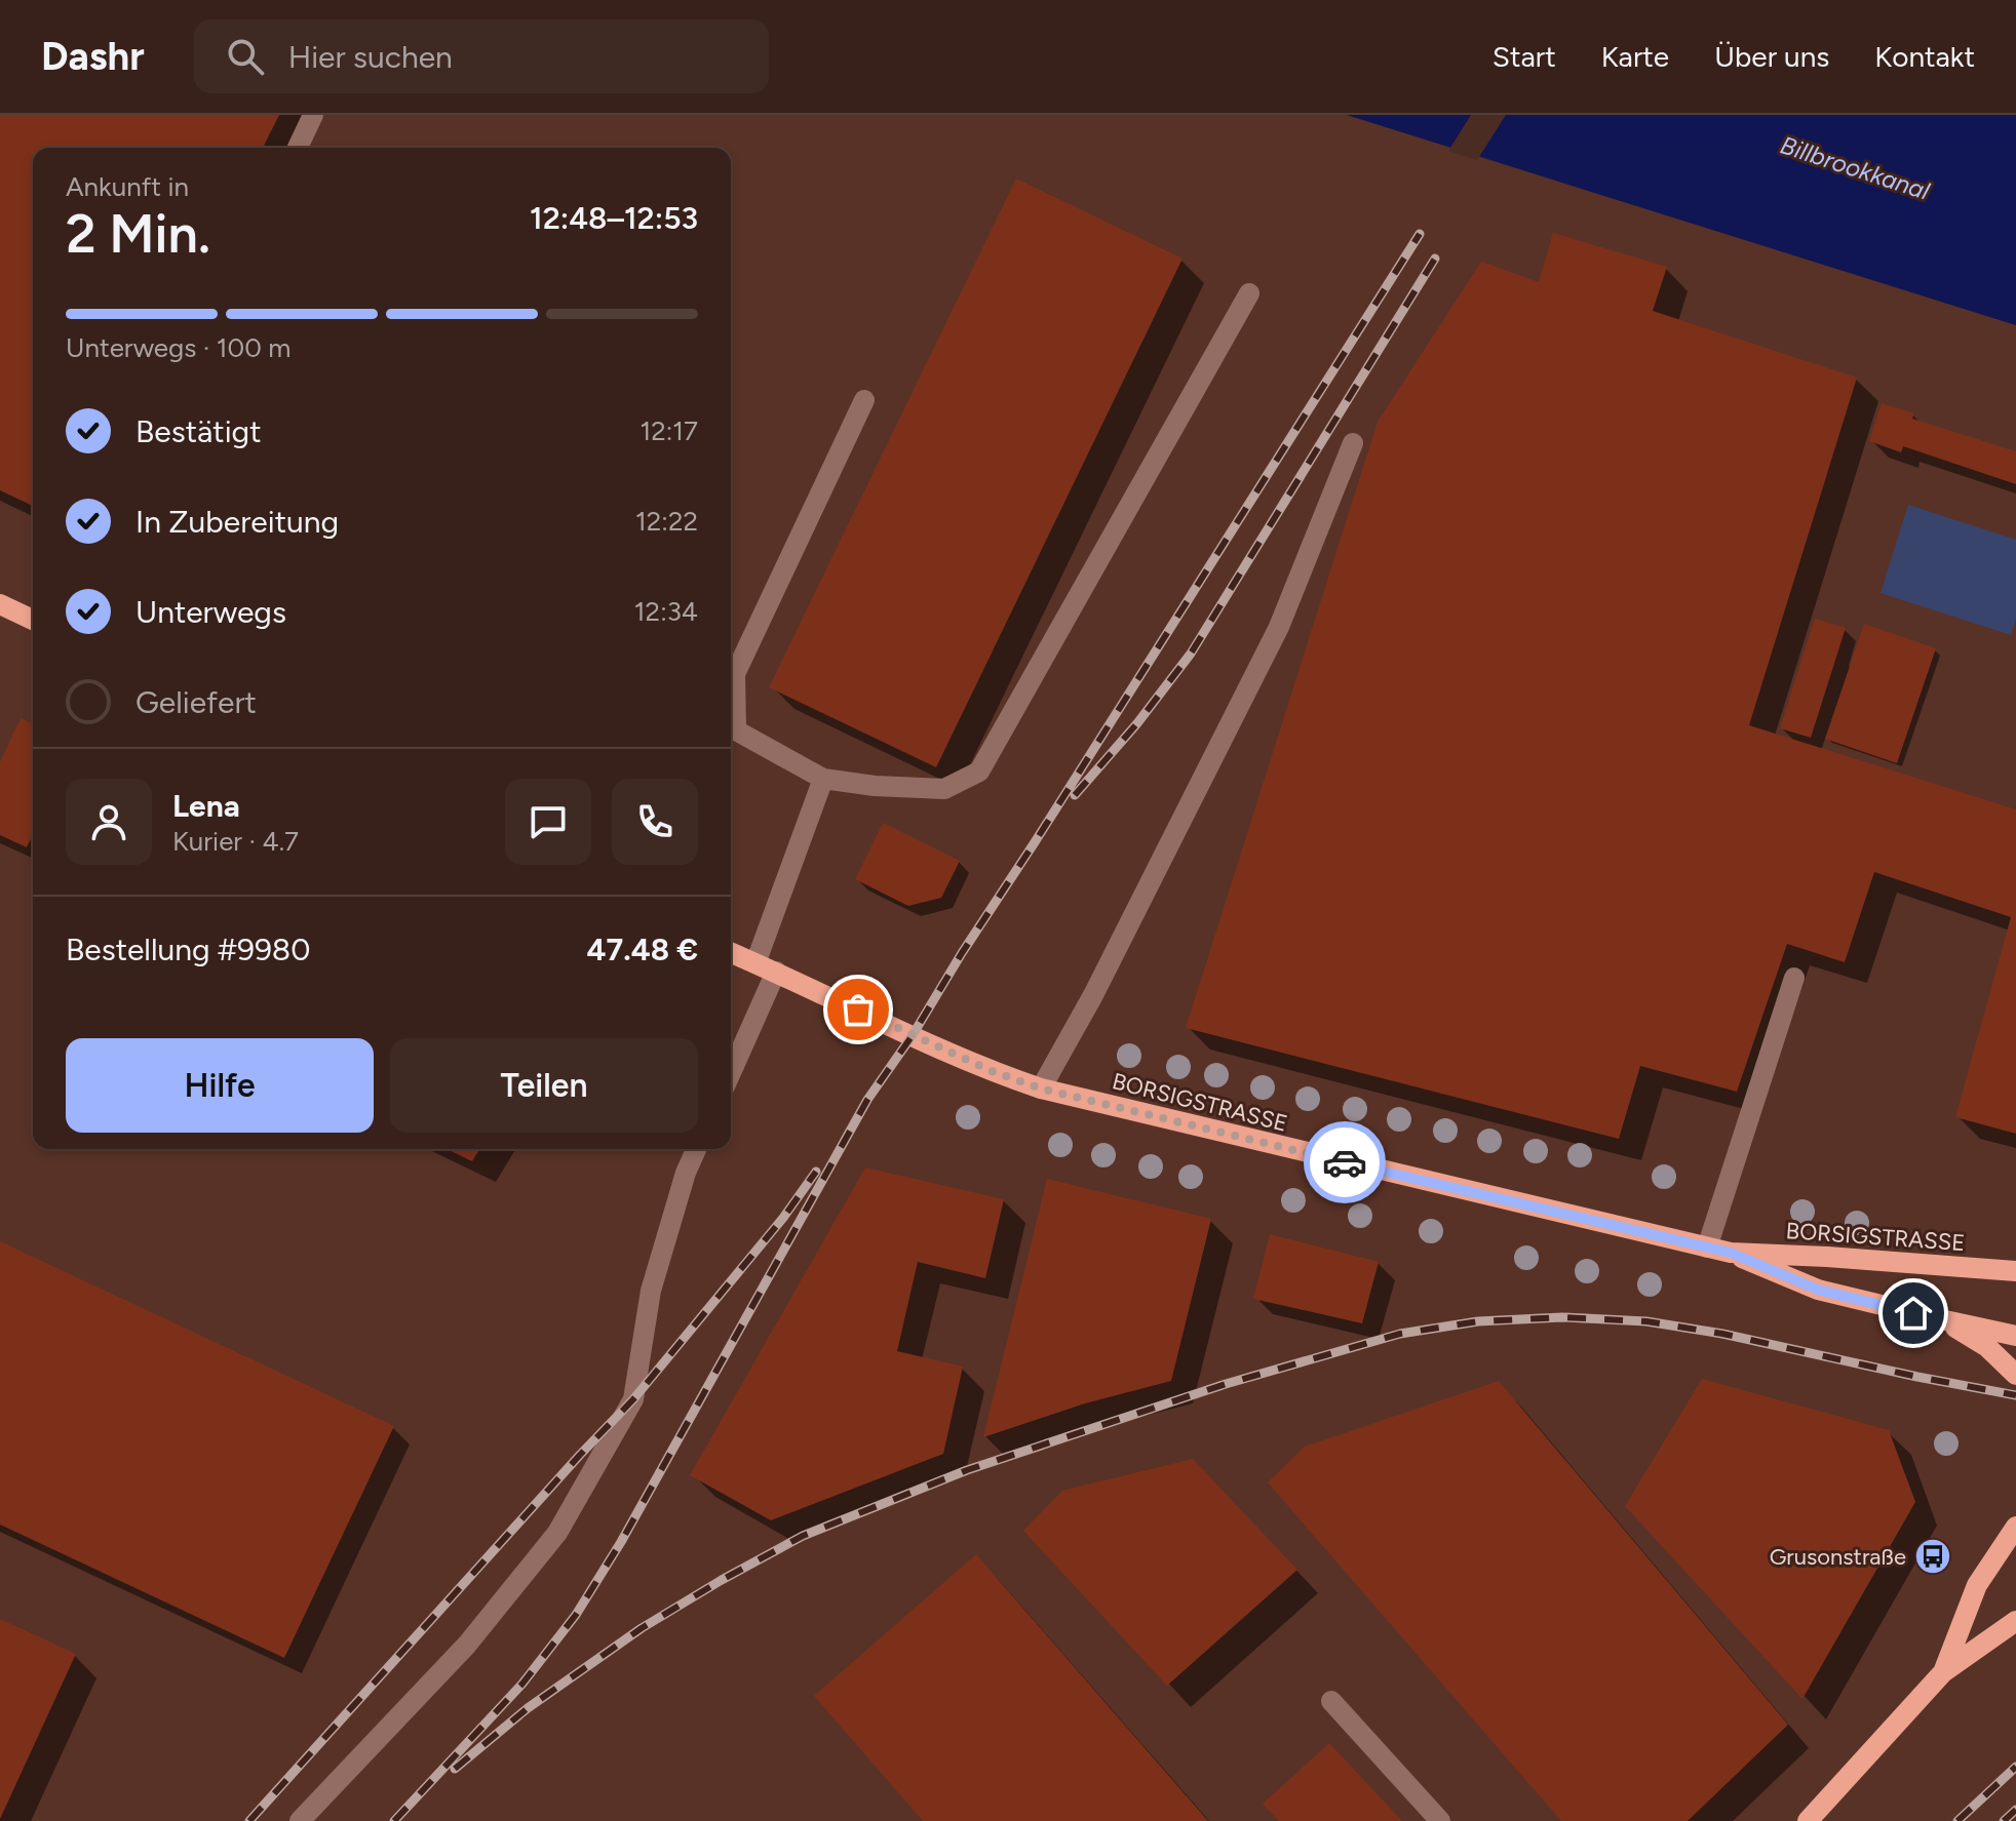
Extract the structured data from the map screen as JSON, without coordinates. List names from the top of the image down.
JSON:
{
  "streets": {
    "main road": ["BORSIGSTRASSE"]
  },
  "water": ["Billbrookkanal"],
  "places": {
    "bus stop": ["Grusonstraße"]
  },
  "page": {
    "header": "Dashr",
    "search": "Hier suchen",
    "nav": [
      "Start",
      "Karte",
      "Über uns",
      "Kontakt"
    ],
    "heading": ["2 Min.", "Ankunft in", "12:48–12:53"],
    "panel": [
      "Lena",
      "Kurier · 4.7",
      "Bestellung #9980",
      "47.48 €"
    ],
    "bar": "Unterwegs · 100 m",
    "list": [
      ["Bestätigt", "12:17"],
      ["In Zubereitung", "12:22"],
      ["Unterwegs", "12:34"],
      "Geliefert"
    ],
    "buttons": ["Hilfe", "Teilen"]
  }
}
